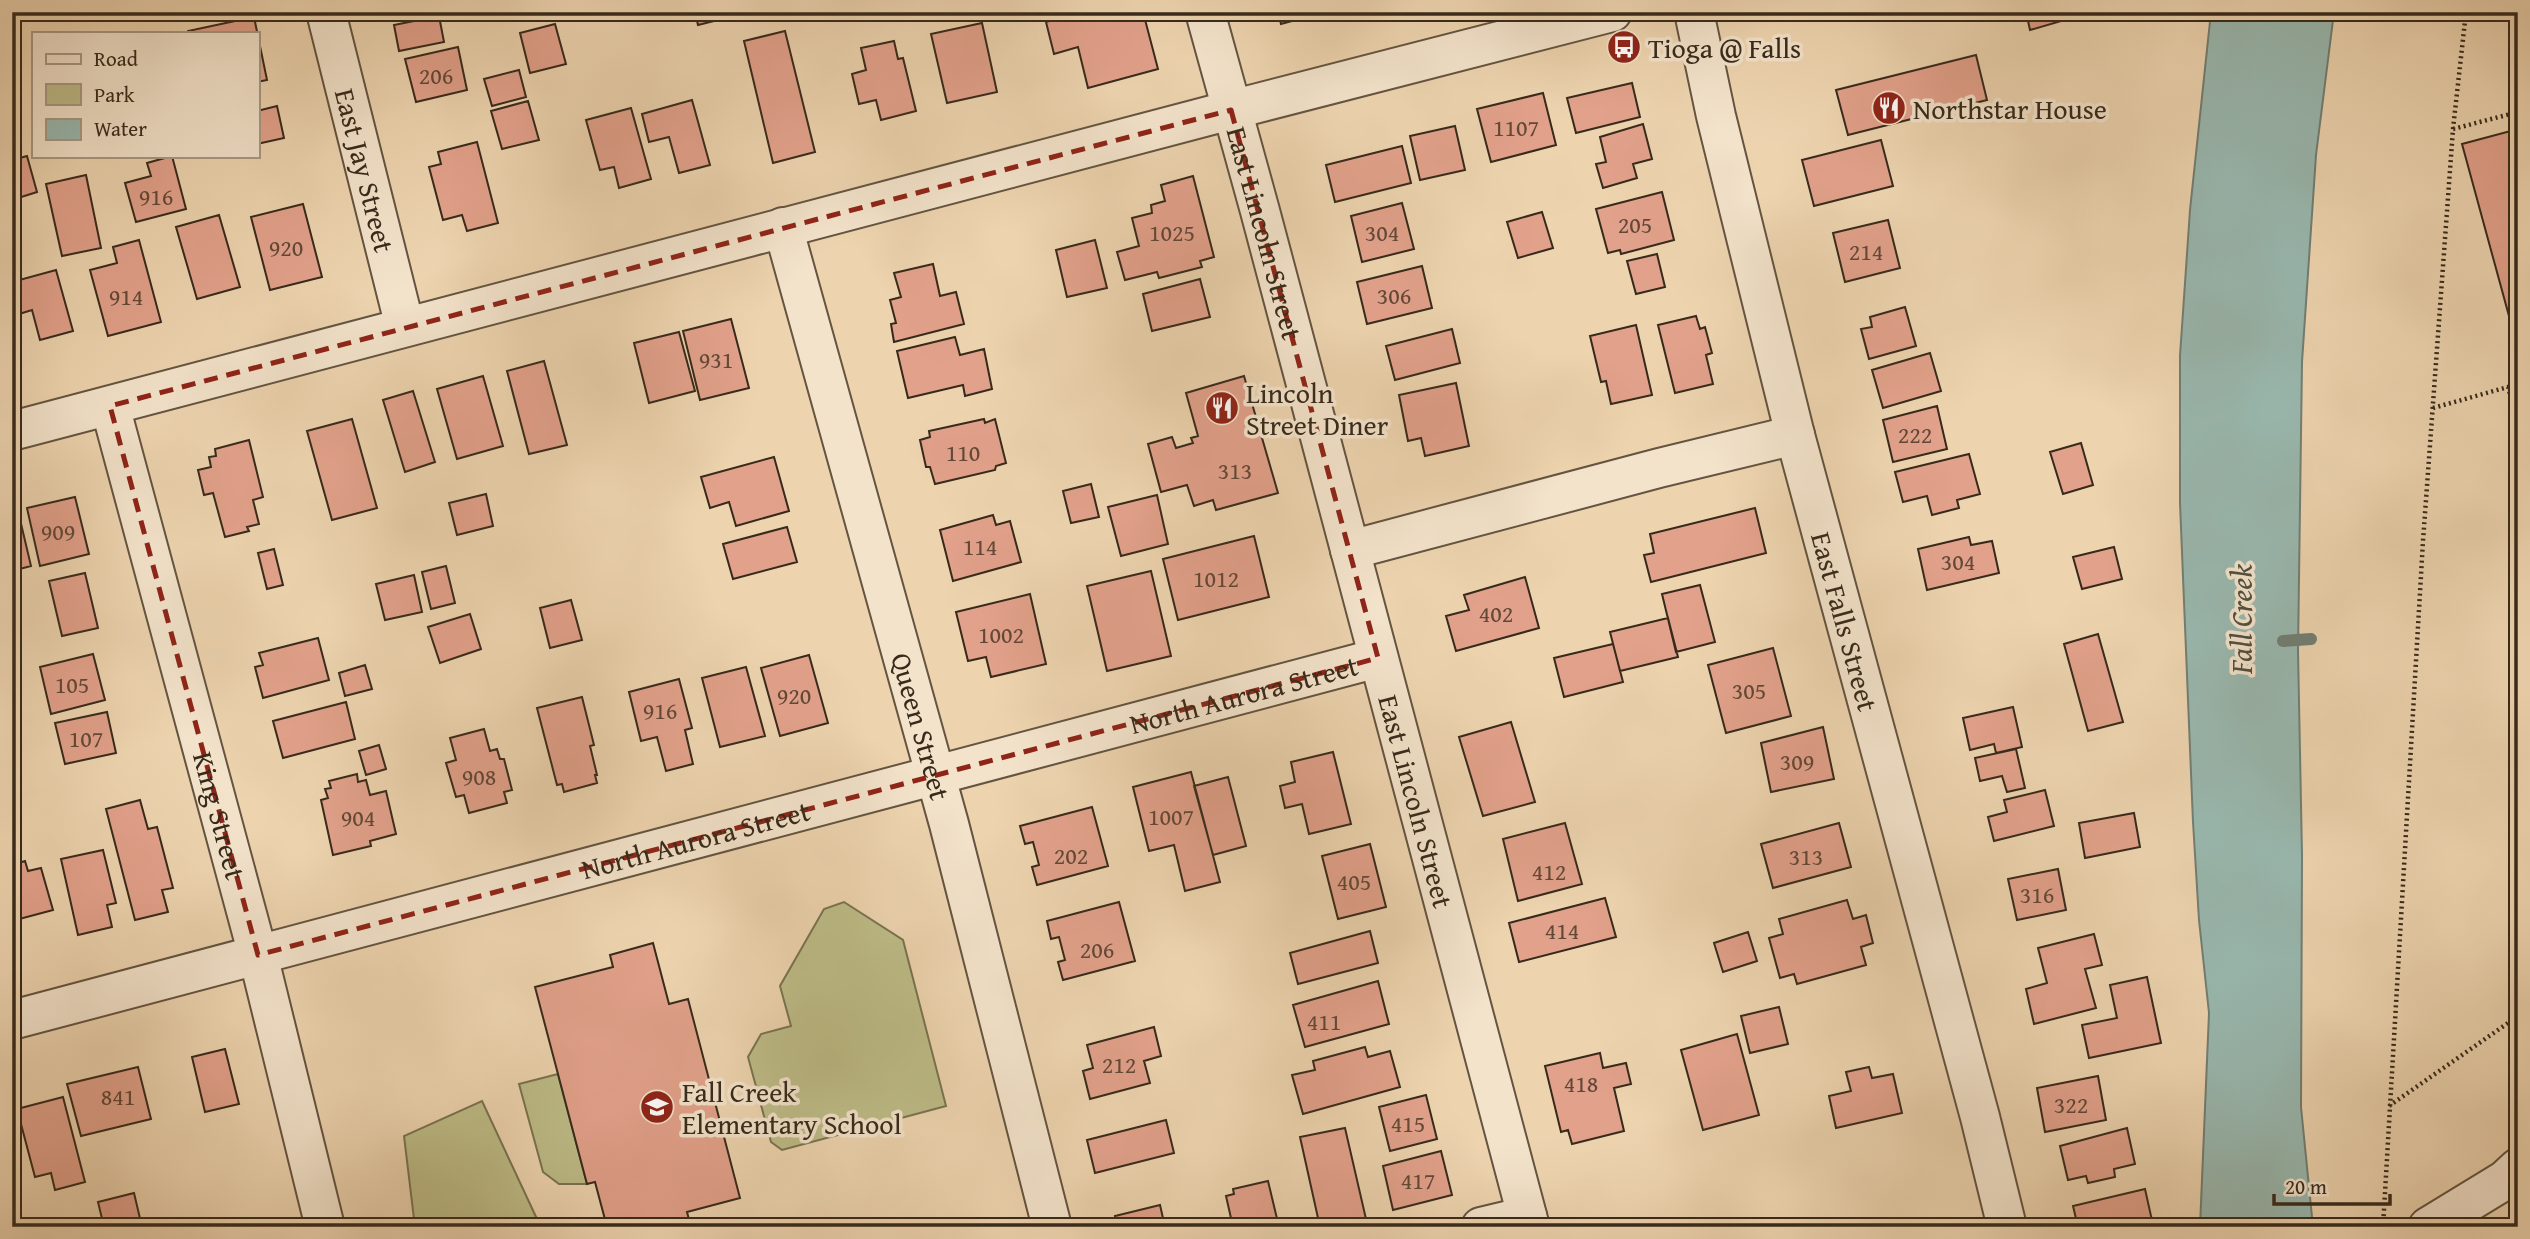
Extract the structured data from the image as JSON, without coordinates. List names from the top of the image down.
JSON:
{
  "streets": {
    "street": [
      "East Jay Street",
      "East Lincoln Street",
      "East Falls Street",
      "North Aurora Street",
      "Queen Street",
      "King Street"
    ]
  },
  "crossings": [
    ["East Lincoln Street", "North Aurora Street"],
    ["North Aurora Street", "Queen Street"],
    ["North Aurora Street", "King Street"]
  ],
  "water": ["Fall Creek"],
  "places": {
    "bus stop": ["Tioga @ Falls"],
    "restaurant": ["Northstar House", "Lincoln Street Diner"],
    "school or university": ["Fall Creek Elementary School"]
  },
  "house_numbers": [
    "206",
    "1107",
    "916",
    "205",
    "1025",
    "304",
    "920",
    "214",
    "306",
    "914",
    "931",
    "222",
    "110",
    "313",
    "909",
    "114",
    "304",
    "1012",
    "402",
    "1002",
    "105",
    "305",
    "920",
    "916",
    "107",
    "309",
    "908",
    "1007",
    "904",
    "202",
    "313",
    "412",
    "405",
    "316",
    "414",
    "206",
    "411",
    "212",
    "418",
    "841",
    "322",
    "415",
    "417"
  ],
  "legend": ["Road", "Park", "Water"],
  "scale_bar": "20 m"
}
